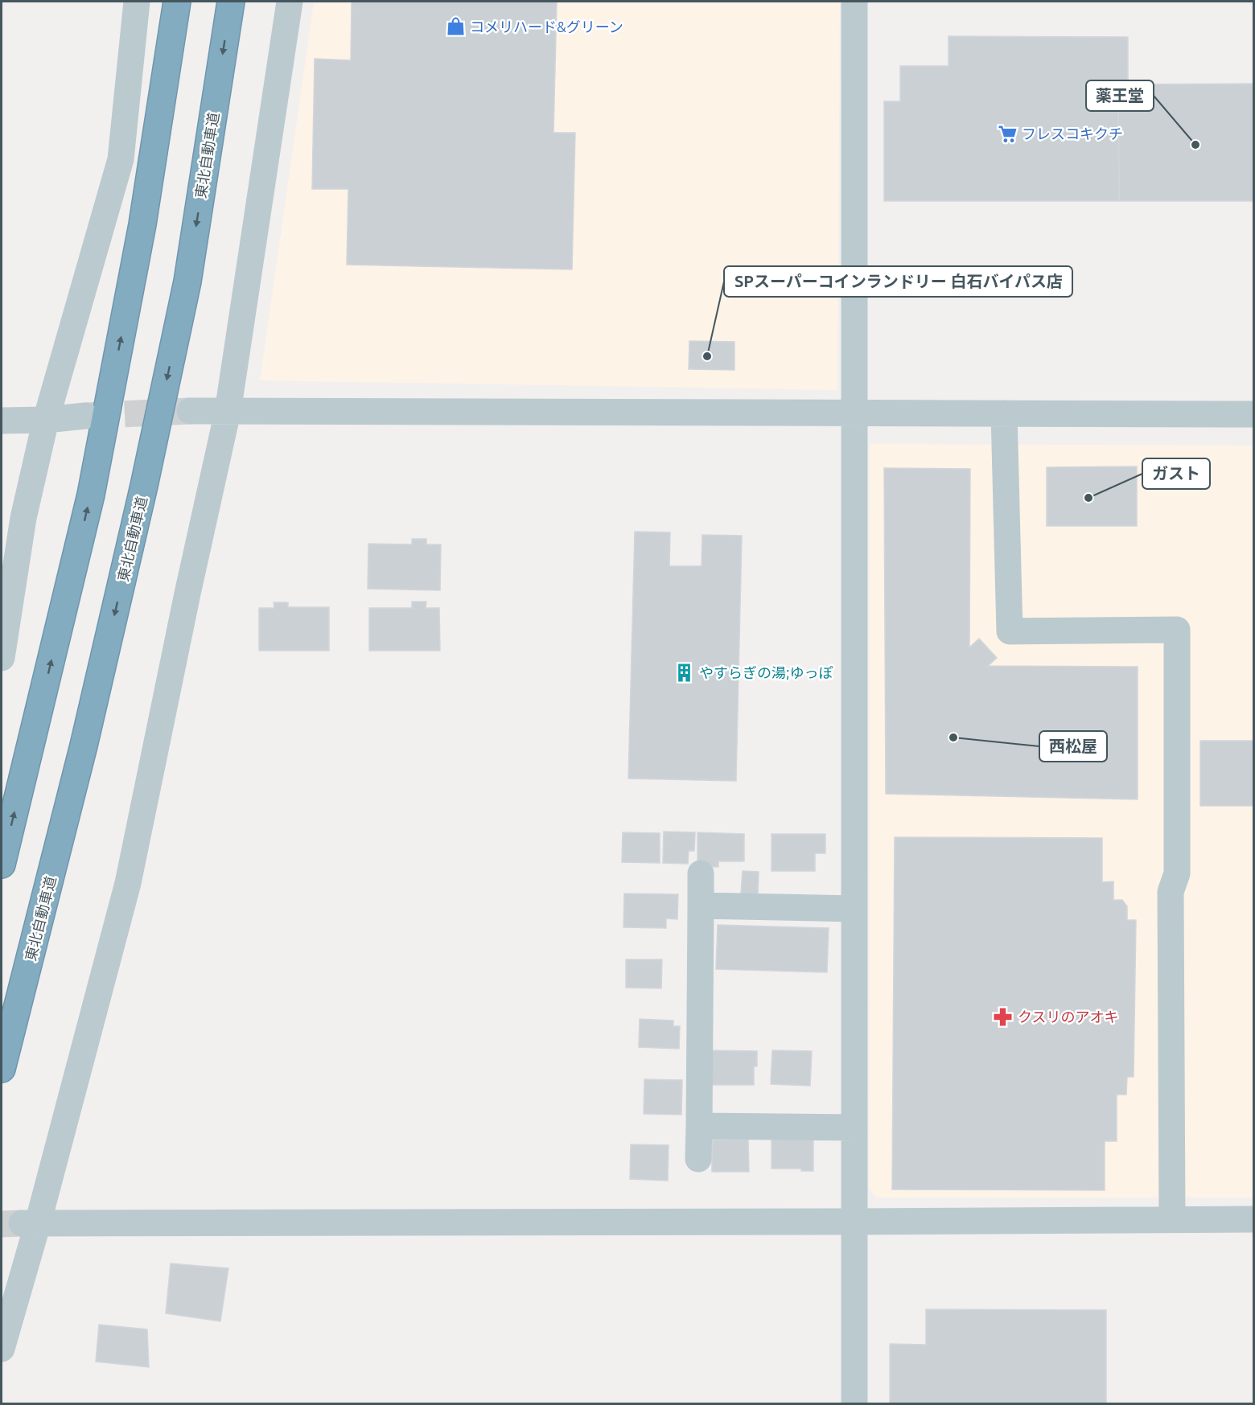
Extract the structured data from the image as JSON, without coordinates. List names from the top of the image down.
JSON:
{
  "streets": {
    "highway": ["東北自動車道"]
  },
  "places": {
    "shop": ["コメリハード&グリーン"],
    "supermarket": ["フレスコキクチ"],
    "other": [
      "薬王堂",
      "SPスーパーコインランドリー 白石バイパス店",
      "ガスト",
      "西松屋"
    ],
    "building": ["やすらぎの湯;ゆっぽ"],
    "pharmacy": ["クスリのアオキ"]
  }
}
